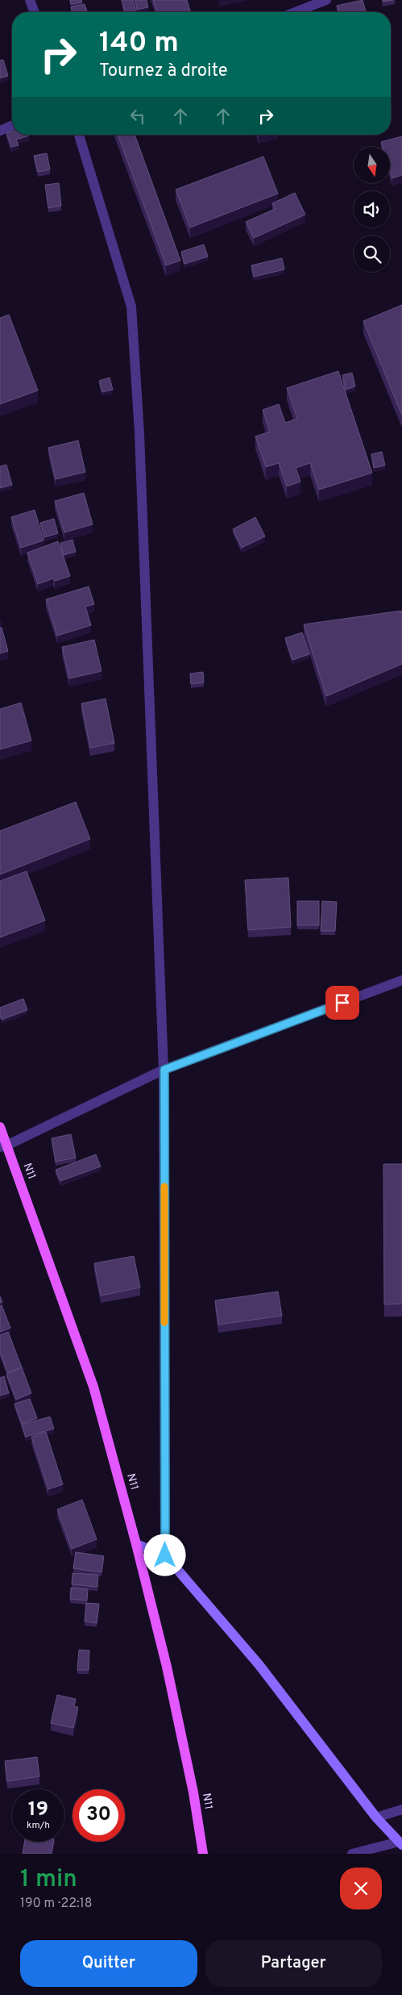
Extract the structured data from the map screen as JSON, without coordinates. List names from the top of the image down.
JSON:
{
  "streets": {
    "main road": ["N11"]
  },
  "north": "bottom",
  "page": {
    "turn": ["140 m", "Tournez à droite"],
    "speed": "19 km/h",
    "limit": "30",
    "heading": ["1 min", "190 m · 22:18"],
    "buttons": ["Quitter", "Partager"]
  }
}
